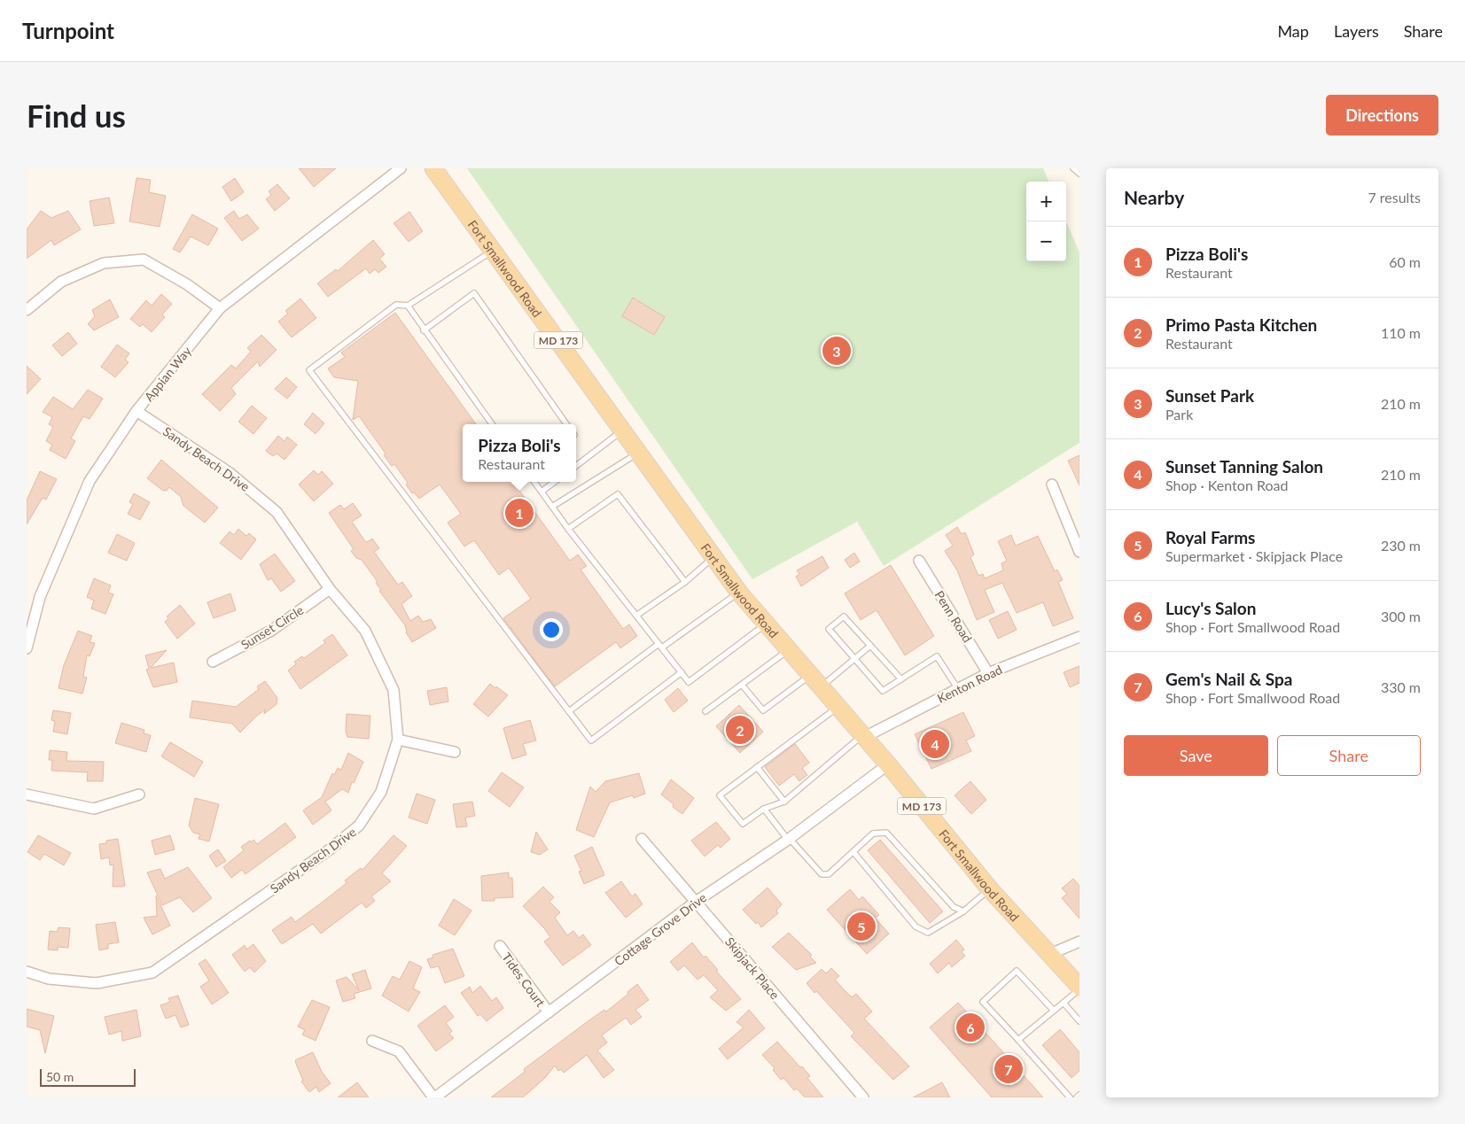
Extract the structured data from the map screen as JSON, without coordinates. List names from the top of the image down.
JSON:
{
  "streets": {
    "main road": ["Fort Smallwood Road", "MD 173"],
    "street": [
      "Appian Way",
      "Sandy Beach Drive",
      "Penn Road",
      "Sunset Circle",
      "Kenton Road",
      "Cottage Grove Drive",
      "Skipjack Place",
      "Tides Court"
    ]
  },
  "crossings": [
    ["Fort Smallwood Road", "Kenton Road"],
    ["Fort Smallwood Road", "Cottage Grove Drive"],
    ["Appian Way", "Sandy Beach Drive"],
    ["Sandy Beach Drive", "Sunset Circle"],
    ["Penn Road", "Kenton Road"],
    ["Cottage Grove Drive", "Skipjack Place"],
    ["Cottage Grove Drive", "Tides Court"]
  ],
  "scale_bar": "50 m",
  "page": {
    "header": "Turnpoint",
    "nav": ["Map", "Layers", "Share"],
    "buttons": [
      "Directions",
      ["Save", "Share"]
    ],
    "title": "Find us",
    "heading": ["Nearby", "7 results"],
    "map_buttons": ["+", "−"],
    "list": [
      {
        "mark": "1",
        "name": "Pizza Boli's",
        "note": "Restaurant",
        "value": "60 m"
      },
      {
        "mark": "2",
        "name": "Primo Pasta Kitchen",
        "note": "Restaurant",
        "value": "110 m"
      },
      {
        "mark": "3",
        "name": "Sunset Park",
        "note": "Park",
        "value": "210 m"
      },
      {
        "mark": "4",
        "name": "Sunset Tanning Salon",
        "note": "Shop · Kenton Road",
        "value": "210 m"
      },
      {
        "mark": "5",
        "name": "Royal Farms",
        "note": "Supermarket · Skipjack Place",
        "value": "230 m"
      },
      {
        "mark": "6",
        "name": "Lucy's Salon",
        "note": "Shop · Fort Smallwood Road",
        "value": "300 m"
      },
      {
        "mark": "7",
        "name": "Gem's Nail & Spa",
        "note": "Shop · Fort Smallwood Road",
        "value": "330 m"
      }
    ],
    "pins": [
      "3",
      "1",
      "2",
      "4",
      "5",
      "6",
      "7"
    ],
    "popup": ["Pizza Boli's", "Restaurant"],
    "scale": "50 m"
  }
}
